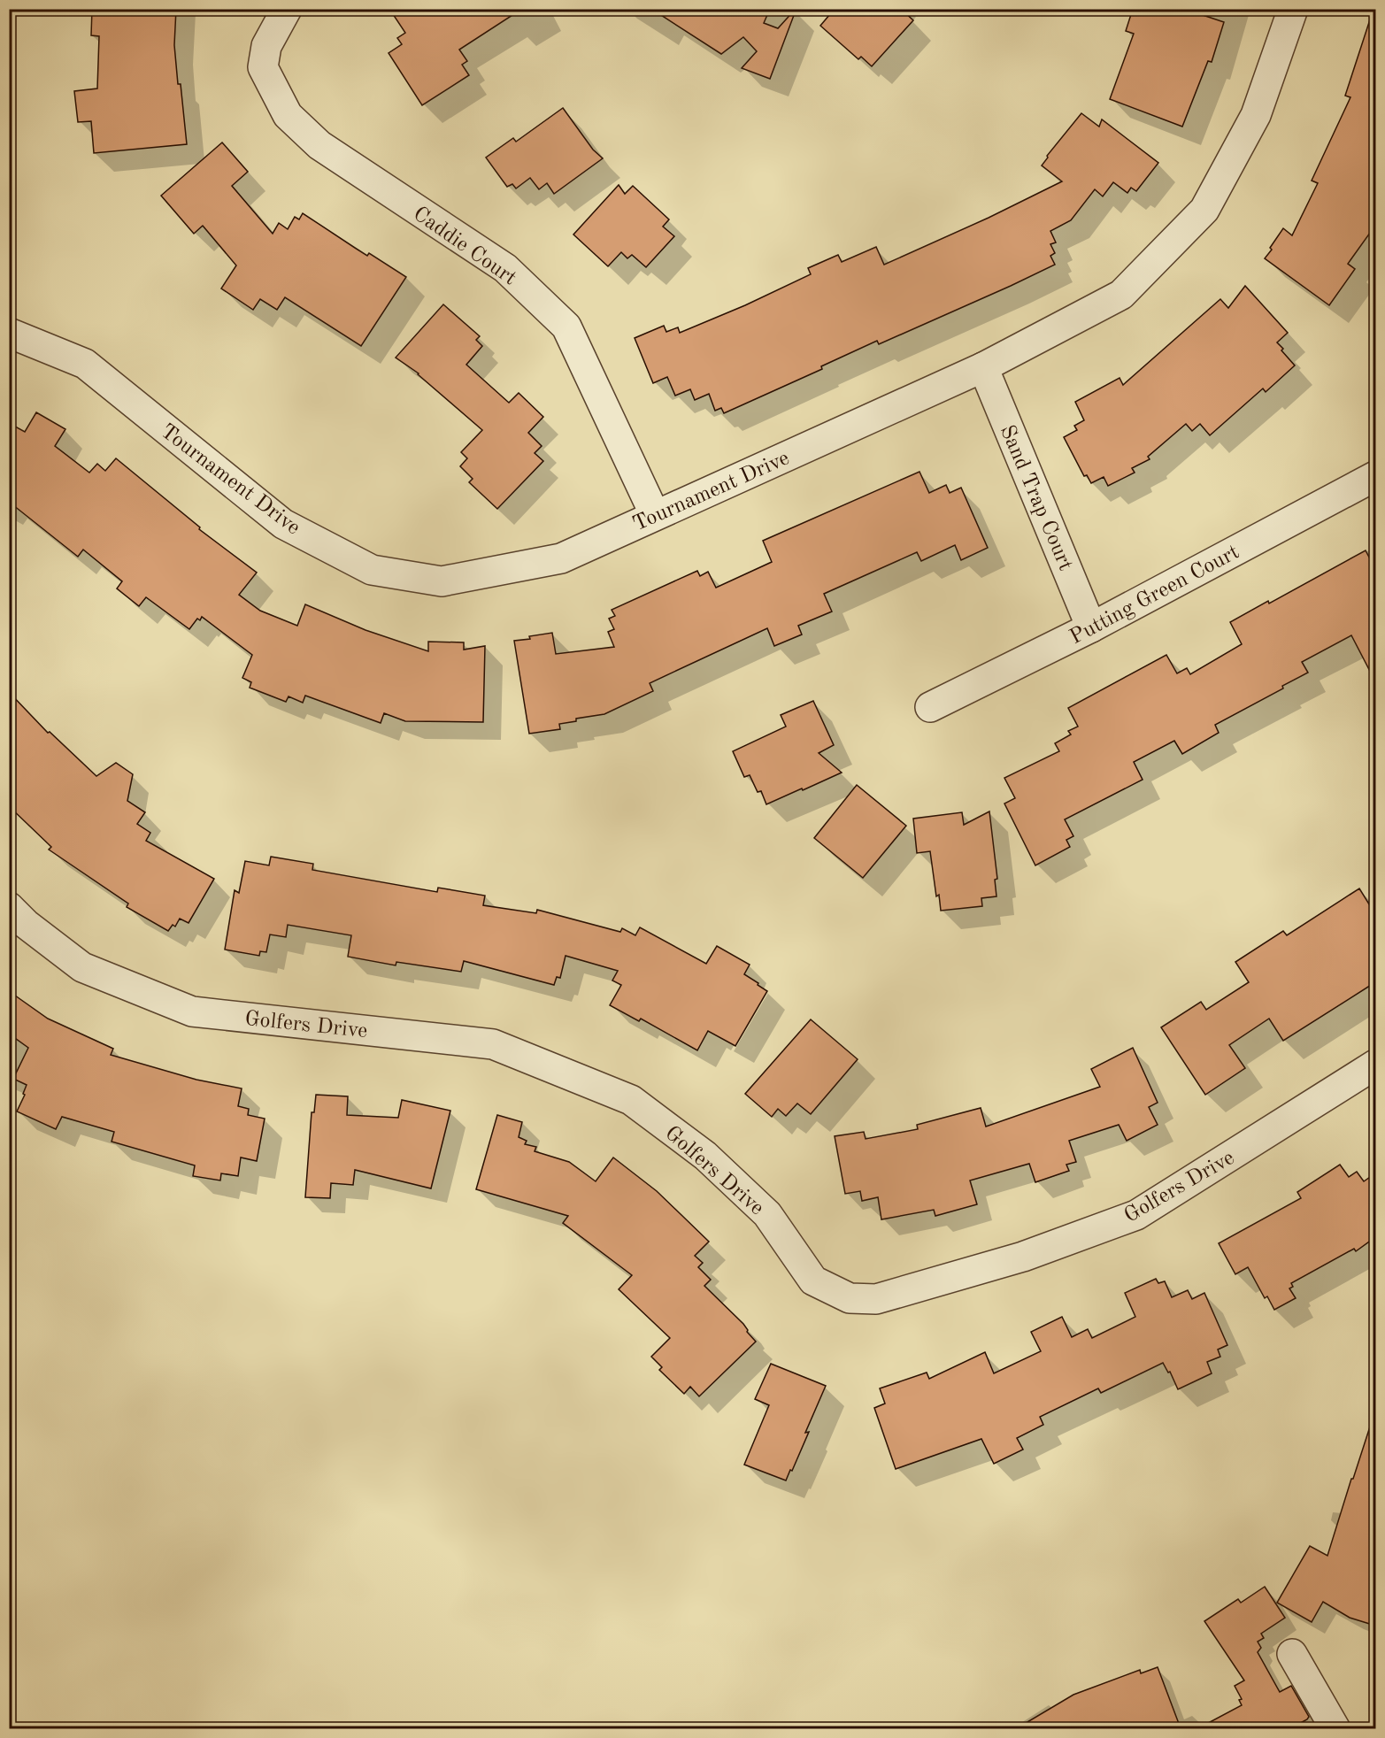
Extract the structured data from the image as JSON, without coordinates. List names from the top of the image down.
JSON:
{
  "streets": {
    "street": [
      "Caddie Court",
      "Tournament Drive",
      "Sand Trap Court",
      "Putting Green Court",
      "Golfers Drive"
    ]
  },
  "crossings": [
    ["Caddie Court", "Tournament Drive"],
    ["Tournament Drive", "Sand Trap Court"],
    ["Sand Trap Court", "Putting Green Court"]
  ]
}
